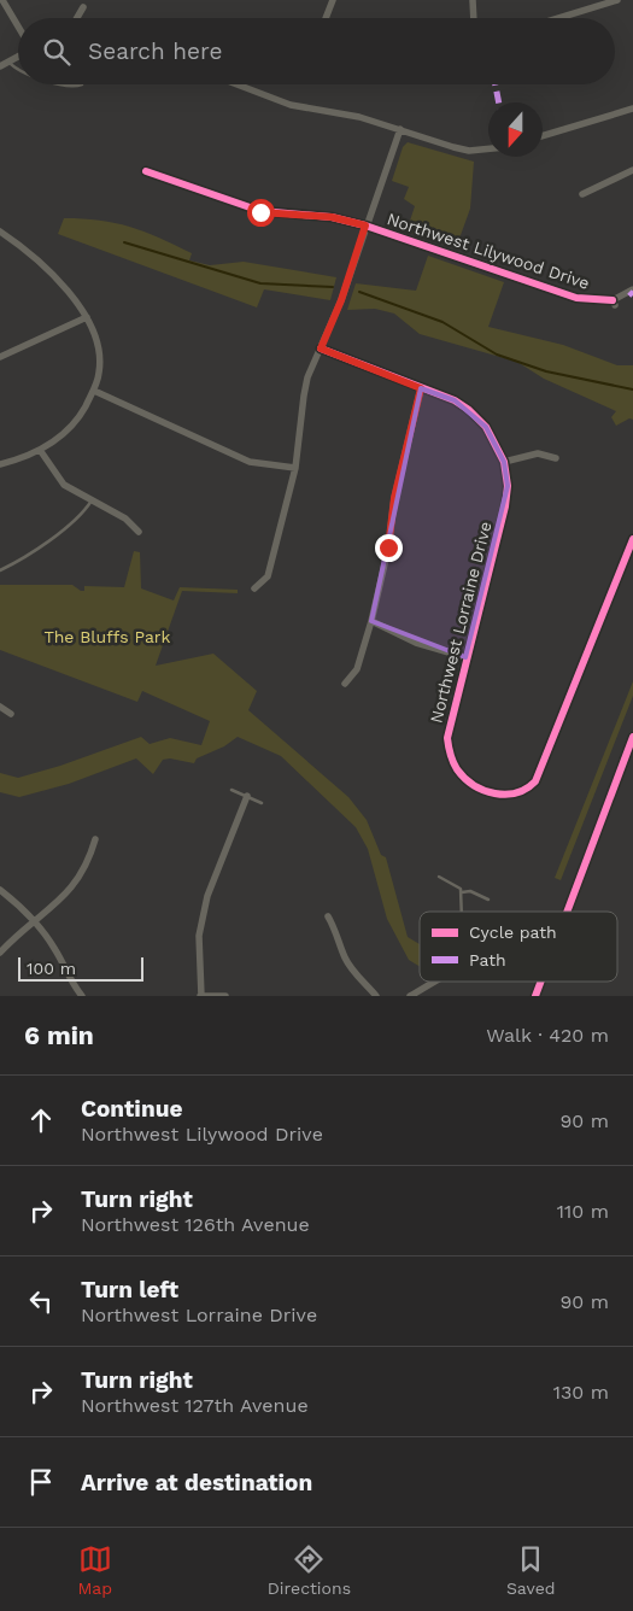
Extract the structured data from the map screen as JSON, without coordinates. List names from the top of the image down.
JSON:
{
  "streets": {
    "street": ["Northwest Lilywood Drive", "Northwest Lorraine Drive"]
  },
  "parks": ["The Bluffs Park"],
  "legend": ["Cycle path", "Path"],
  "scale_bar": "100 m",
  "north": "bottom",
  "page": {
    "search": "Search here",
    "scale": "100 m",
    "heading": ["6 min", "Walk · 420 m"],
    "list": [
      ["Continue", "Northwest Lilywood Drive", "90 m"],
      ["Turn right", "Northwest 126th Avenue", "110 m"],
      ["Turn left", "Northwest Lorraine Drive", "90 m"],
      ["Turn right", "Northwest 127th Avenue", "130 m"],
      "Arrive at destination"
    ],
    "nav": ["Map", "Directions", "Saved"]
  }
}
